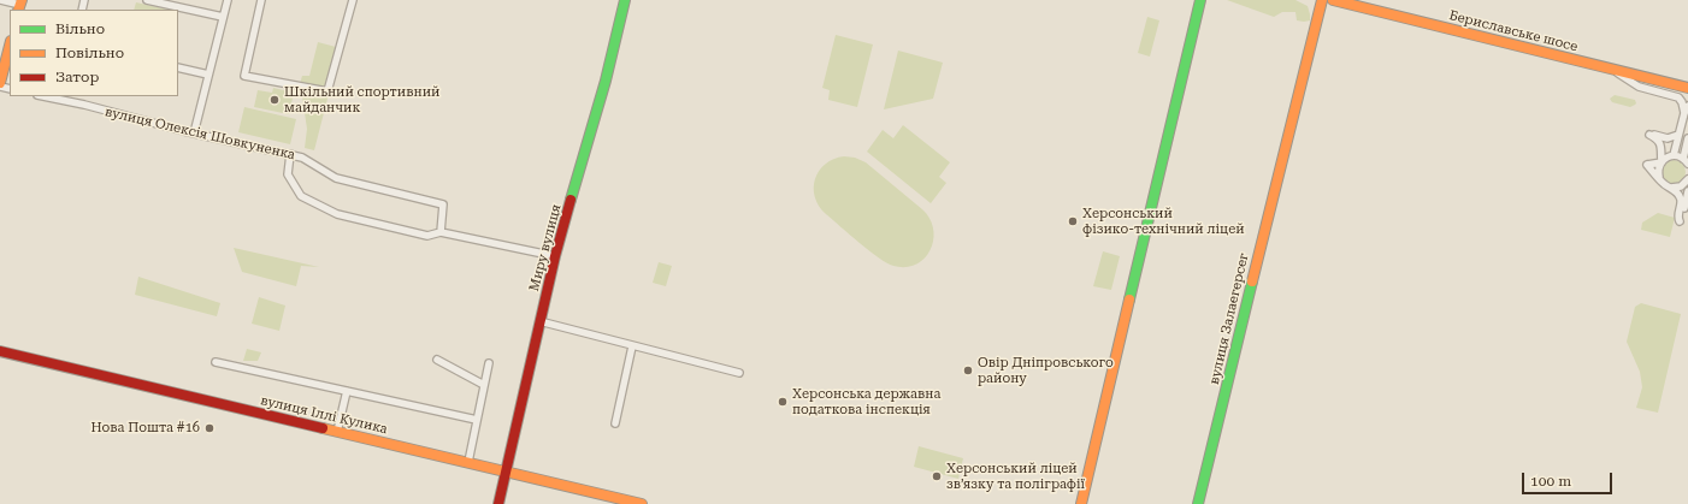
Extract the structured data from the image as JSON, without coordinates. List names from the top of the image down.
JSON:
{
  "streets": {
    "main road": [
      "Бериславське шосе",
      "Миру вулиця",
      "вулиця Залаегерсег",
      "вулиця Іллі Кулика"
    ],
    "street": ["вулиця Олексія Шовкуненка"]
  },
  "crossings": [
    ["Миру вулиця", "вулиця Іллі Кулика"]
  ],
  "places": [
    "Шкільний спортивний майданчик",
    "Херсонський фізико-технічний ліцей",
    "Овір Дніпровського району",
    "Херсонська державна податкова інспекція",
    "Нова Пошта #16",
    "Херсонський ліцей зв’язку та поліграфії"
  ],
  "legend": ["Вільно", "Повільно", "Затор"],
  "scale_bar": "100 m"
}
